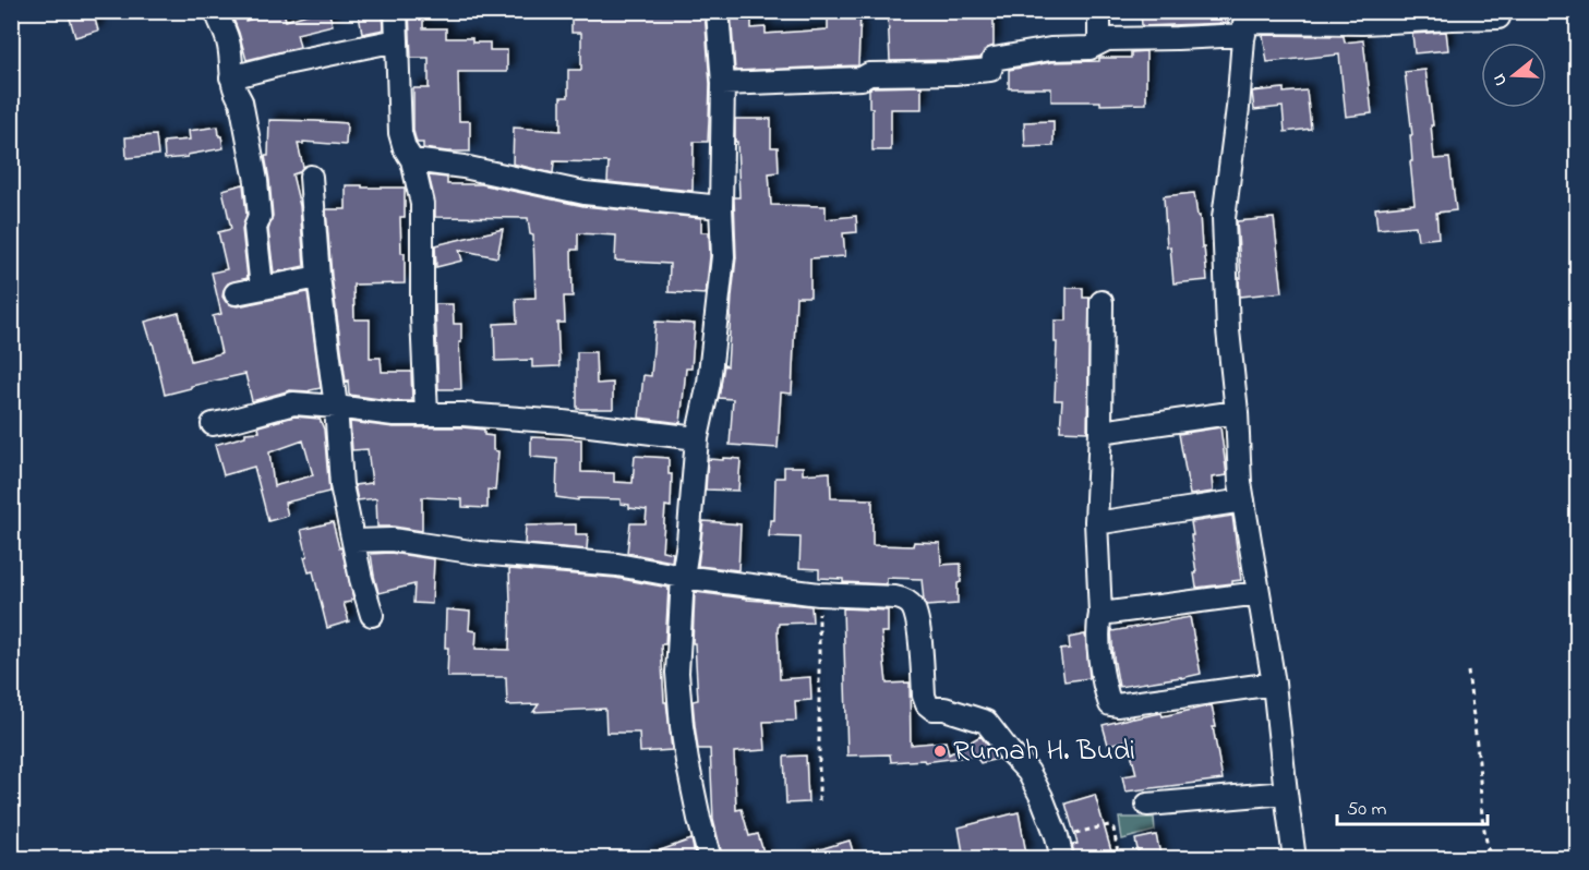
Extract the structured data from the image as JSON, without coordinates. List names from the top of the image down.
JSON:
{
  "places": ["Rumah H. Budi"],
  "scale_bar": "50 m",
  "north": "left"
}
